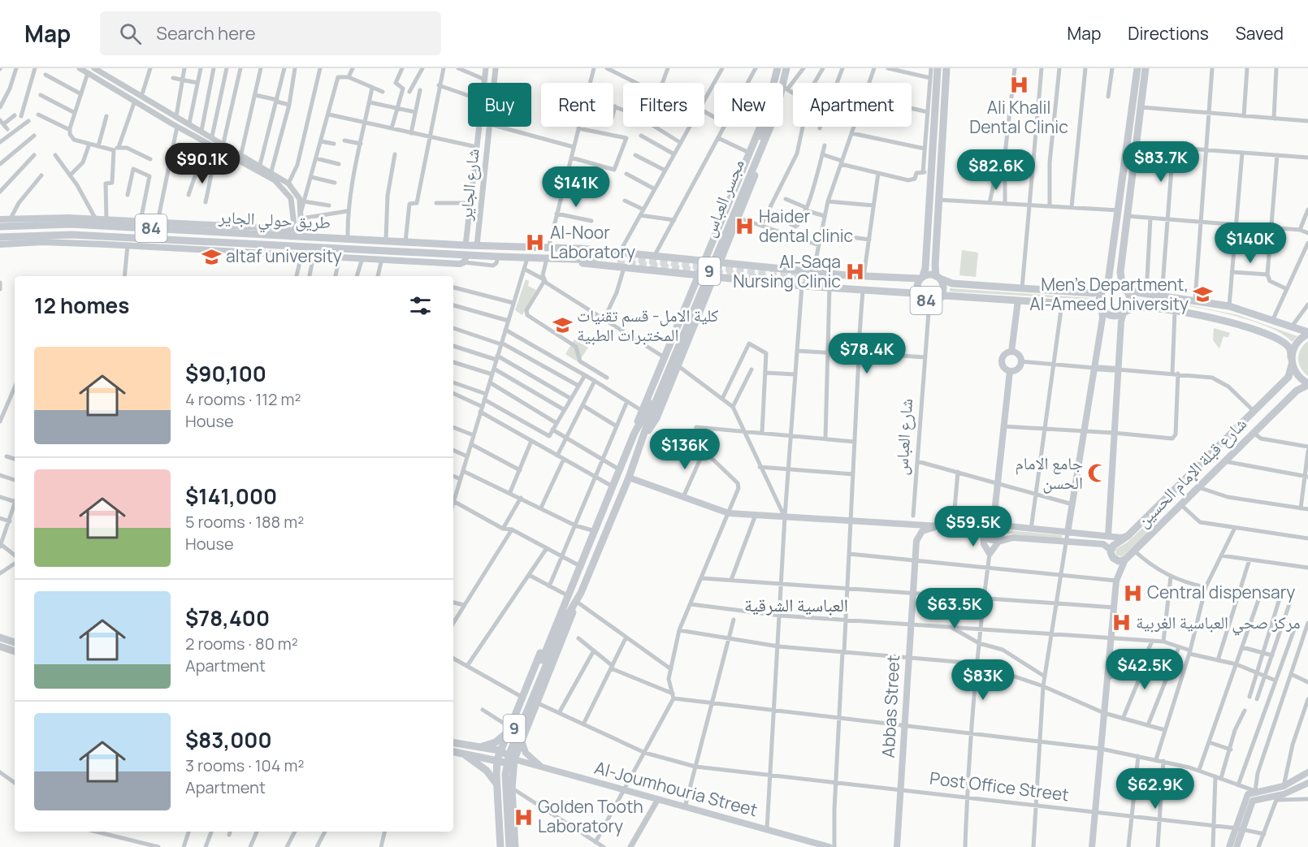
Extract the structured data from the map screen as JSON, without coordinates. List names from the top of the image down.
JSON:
{
  "streets": {
    "main road": [
      "مجسر العباس",
      "طريق حولي الجاير",
      "84",
      "9",
      "شارع قبلة الإمام الحسين",
      "Abbas Street",
      "Al-Joumhouria Street"
    ],
    "street": ["شارع الجاير", "شارع العباس", "Post Office Street"]
  },
  "crossings": [
    ["شارع الجاير", "طريق حولي الجاير"],
    ["مجسر العباس", "9"],
    ["طريق حولي الجاير", "84"],
    ["84", "شارع العباس"],
    ["شارع قبلة الإمام الحسين", "Post Office Street"],
    ["Abbas Street", "Post Office Street"]
  ],
  "districts": ["العباسية الشرقية"],
  "places": {
    "hospital": [
      "Ali Khalil Dental Clinic",
      "Haider dental clinic",
      "Al-Noor Laboratory",
      "Al-Saqa Nursing Clinic",
      "Central dispensary",
      "مركز صحي العباسية الغربية",
      "Golden Tooth Laboratory"
    ],
    "school or university": ["altaf university", "Men's Department, Al-Ameed University", "كلية الامل- قسم تقنيات المختبرات الطبية"],
    "mosque": ["جامع الامام الحسن"]
  },
  "page": {
    "header": "Map",
    "search": "Search here",
    "nav": ["Map", "Directions", "Saved"],
    "chip": [
      "Buy",
      "Rent",
      "Filters",
      "New",
      "Apartment"
    ],
    "price": [
      "$83.7K",
      "$90.1K",
      "$82.6K",
      "$141K",
      "$140K",
      "$78.4K",
      "$136K",
      "$59.5K",
      "$63.5K",
      "$42.5K",
      "$83K",
      "$62.9K"
    ],
    "heading": "12 homes",
    "list": [
      {
        "name": "$90,100",
        "note": "4 rooms · 112 m² · House"
      },
      {
        "name": "$141,000",
        "note": "5 rooms · 188 m² · House"
      },
      {
        "name": "$78,400",
        "note": "2 rooms · 80 m² · Apartment"
      },
      {
        "name": "$83,000",
        "note": "3 rooms · 104 m² · Apartment"
      }
    ]
  }
}
